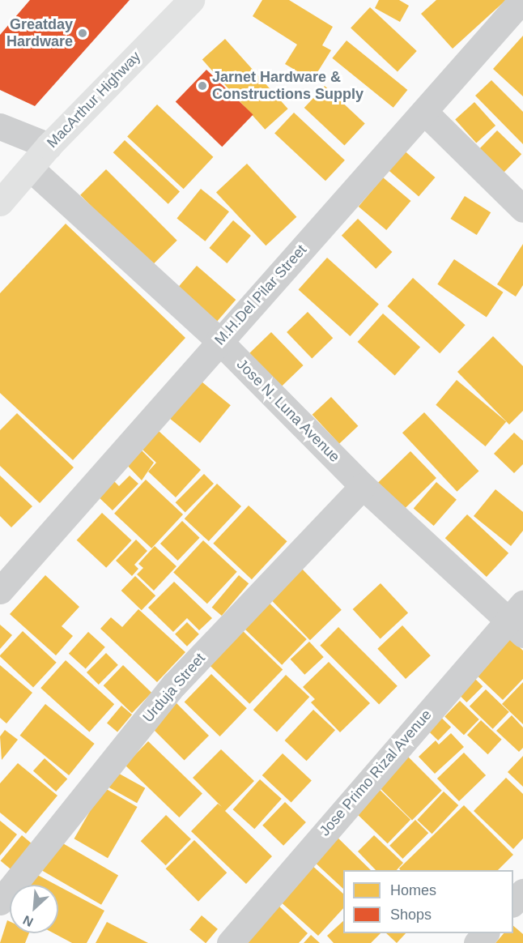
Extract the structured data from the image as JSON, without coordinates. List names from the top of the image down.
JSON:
{
  "streets": {
    "highway": ["MacArthur Highway"],
    "street": [
      "M.H.Del Pilar Street",
      "Jose N. Luna Avenue",
      "Urduja Street",
      "Jose Primo Rizal Avenue"
    ]
  },
  "crossings": [
    ["MacArthur Highway", "Jose N. Luna Avenue"],
    ["M.H.Del Pilar Street", "Jose N. Luna Avenue"],
    ["Jose N. Luna Avenue", "Urduja Street"],
    ["Jose N. Luna Avenue", "Jose Primo Rizal Avenue"]
  ],
  "places": ["Greatday Hardware", "Jarnet Hardware & Constructions Supply"],
  "legend": ["Homes", "Shops"],
  "north": "bottom left"
}
